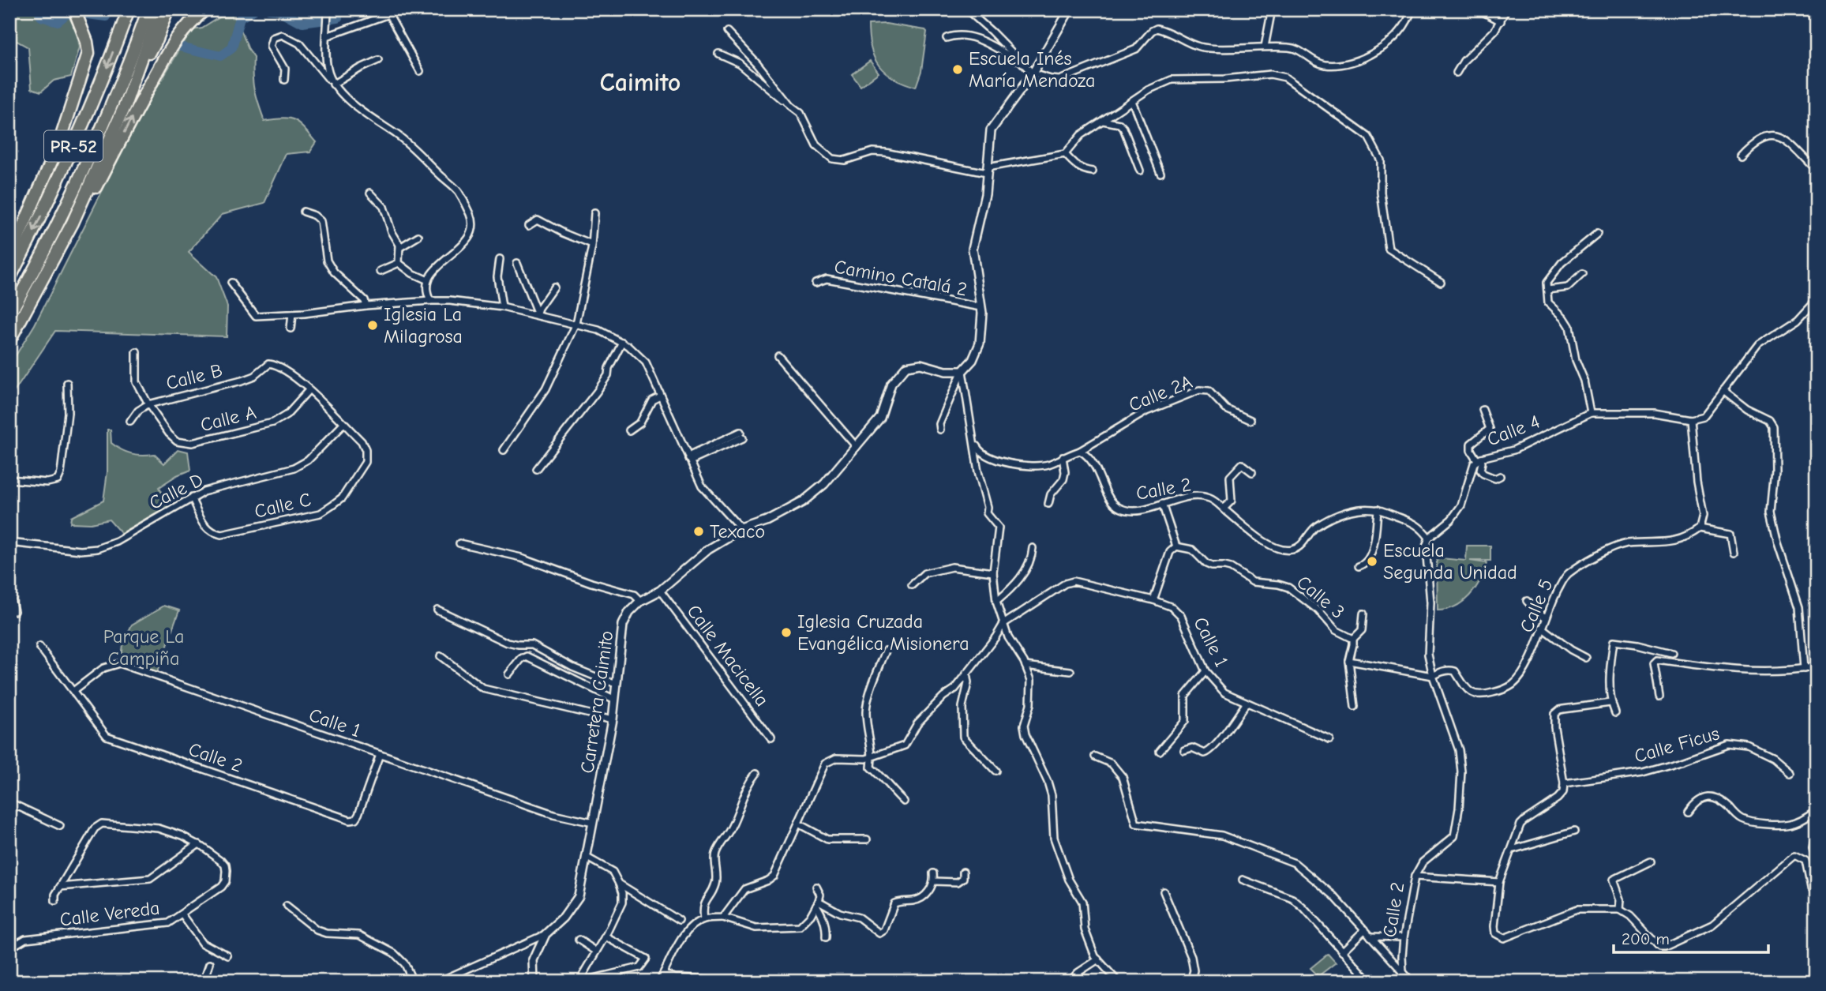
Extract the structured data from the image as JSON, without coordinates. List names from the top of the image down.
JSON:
{
  "streets": {
    "highway": ["PR-52"],
    "street": [
      "Camino Catalá 2",
      "Calle B",
      "Calle 2A",
      "Calle A",
      "Calle 4",
      "Calle 2",
      "Calle D",
      "Calle C",
      "Calle 3",
      "Calle 5",
      "Calle 1",
      "Calle Macicella",
      "Carretera Caimito",
      "Calle Ficus",
      "Calle Vereda"
    ]
  },
  "crossings": [
    ["Calle B", "Calle A"],
    ["Calle B", "Calle C"],
    ["Calle 2A", "Calle 2"],
    ["Calle A", "Calle C"],
    ["Calle 4", "Calle 2"],
    ["Calle 2", "Calle 5"],
    ["Calle 2", "Calle 1"],
    ["Calle D", "Calle C"],
    ["Calle 3", "Calle 5"],
    ["Calle 1", "Carretera Caimito"],
    ["Calle Macicella", "Carretera Caimito"]
  ],
  "districts": ["Caimito"],
  "parks": ["Parque La Campiña"],
  "places": [
    "Escuela Inés María Mendoza",
    "Iglesia La Milagrosa",
    "Texaco",
    "Escuela Segunda Unidad",
    "Iglesia Cruzada Evangélica Misionera"
  ],
  "scale_bar": "200 m"
}
